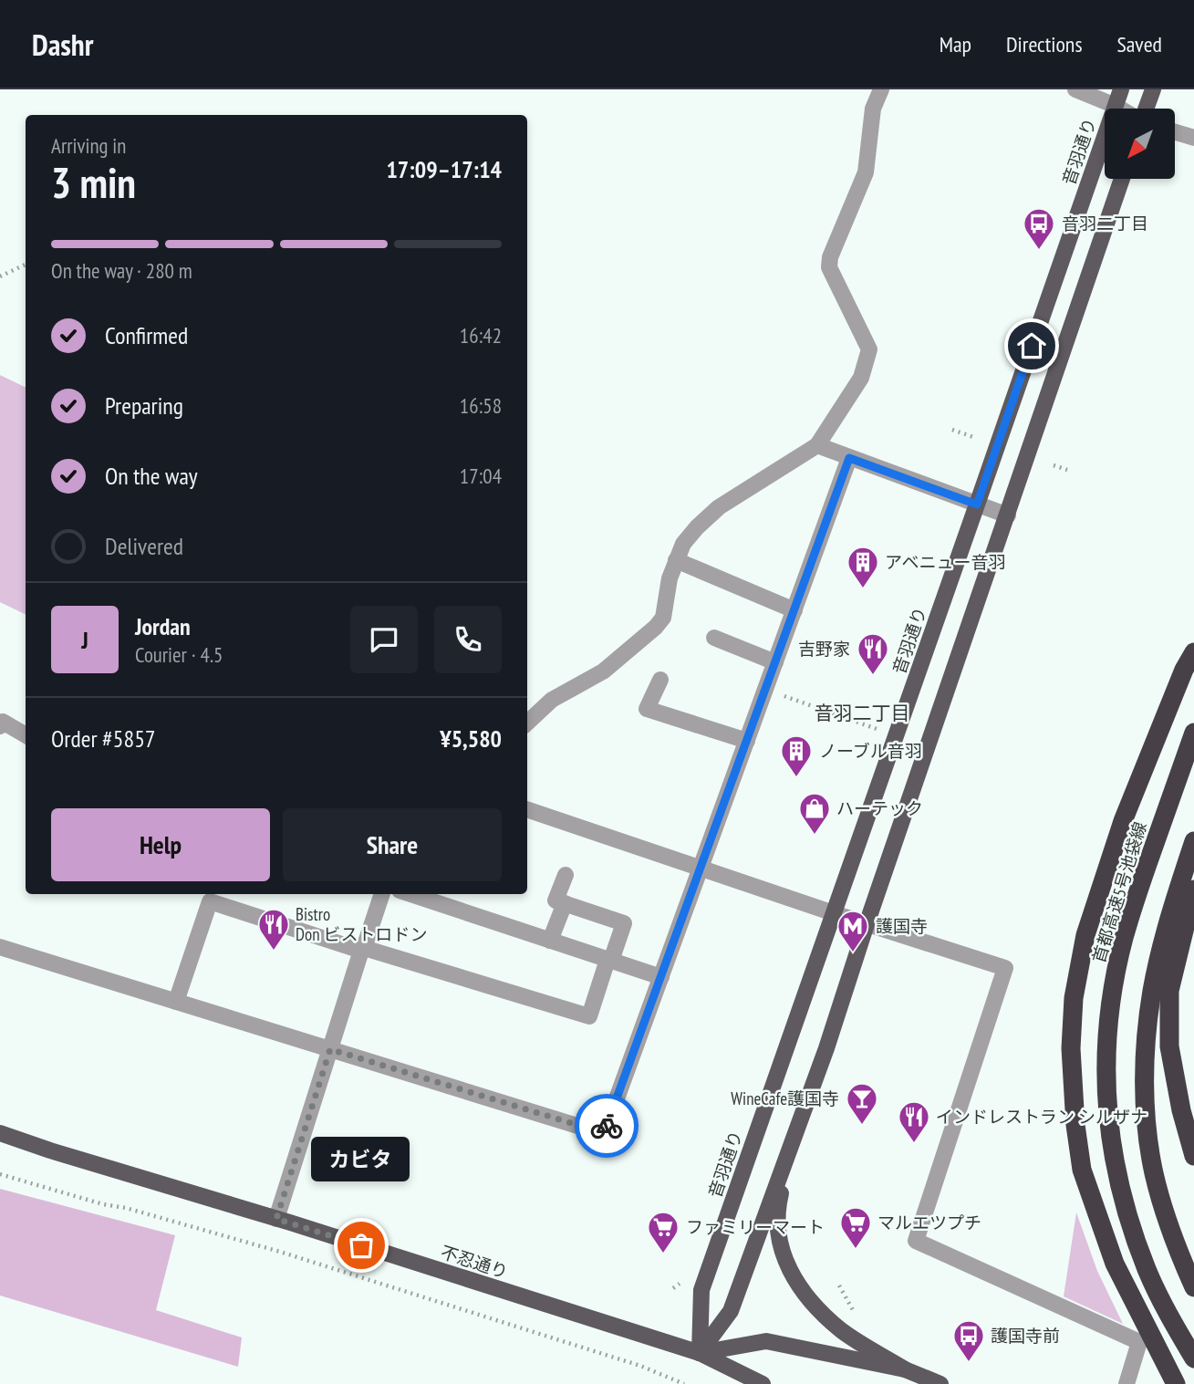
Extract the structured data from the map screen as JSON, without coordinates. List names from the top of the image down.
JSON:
{
  "streets": {
    "highway": ["首都高速5号池袋線"],
    "main road": ["音羽通り", "不忍通り"]
  },
  "crossings": [
    ["音羽通り", "不忍通り"]
  ],
  "districts": ["音羽二丁目"],
  "places": {
    "bus stop": ["音羽二丁目", "護国寺前"],
    "building": ["アベニュー音羽", "ノーブル音羽"],
    "restaurant": ["吉野家", "Bistro Don ビストロドン", "インドレストラン シルザナ"],
    "shop": ["ハーテック"],
    "metro station": ["護国寺"],
    "bar": ["WineCafe護国寺"],
    "other": ["カビタ"],
    "supermarket": ["マルエツプチ", "ファミリーマート"]
  },
  "north": "bottom left",
  "page": {
    "header": "Dashr",
    "nav": ["Map", "Directions", "Saved"],
    "heading": ["3 min", "Arriving in", "17:09–17:14"],
    "panel": [
      "Jordan",
      "Courier · 4.5",
      "Order #5857",
      "¥5,580"
    ],
    "bar": "On the way · 280 m",
    "list": [
      ["Confirmed", "16:42"],
      ["Preparing", "16:58"],
      ["On the way", "17:04"],
      "Delivered"
    ],
    "round": "J",
    "buttons": ["Help", "Share"],
    "bubble": "カビタ"
  }
}
